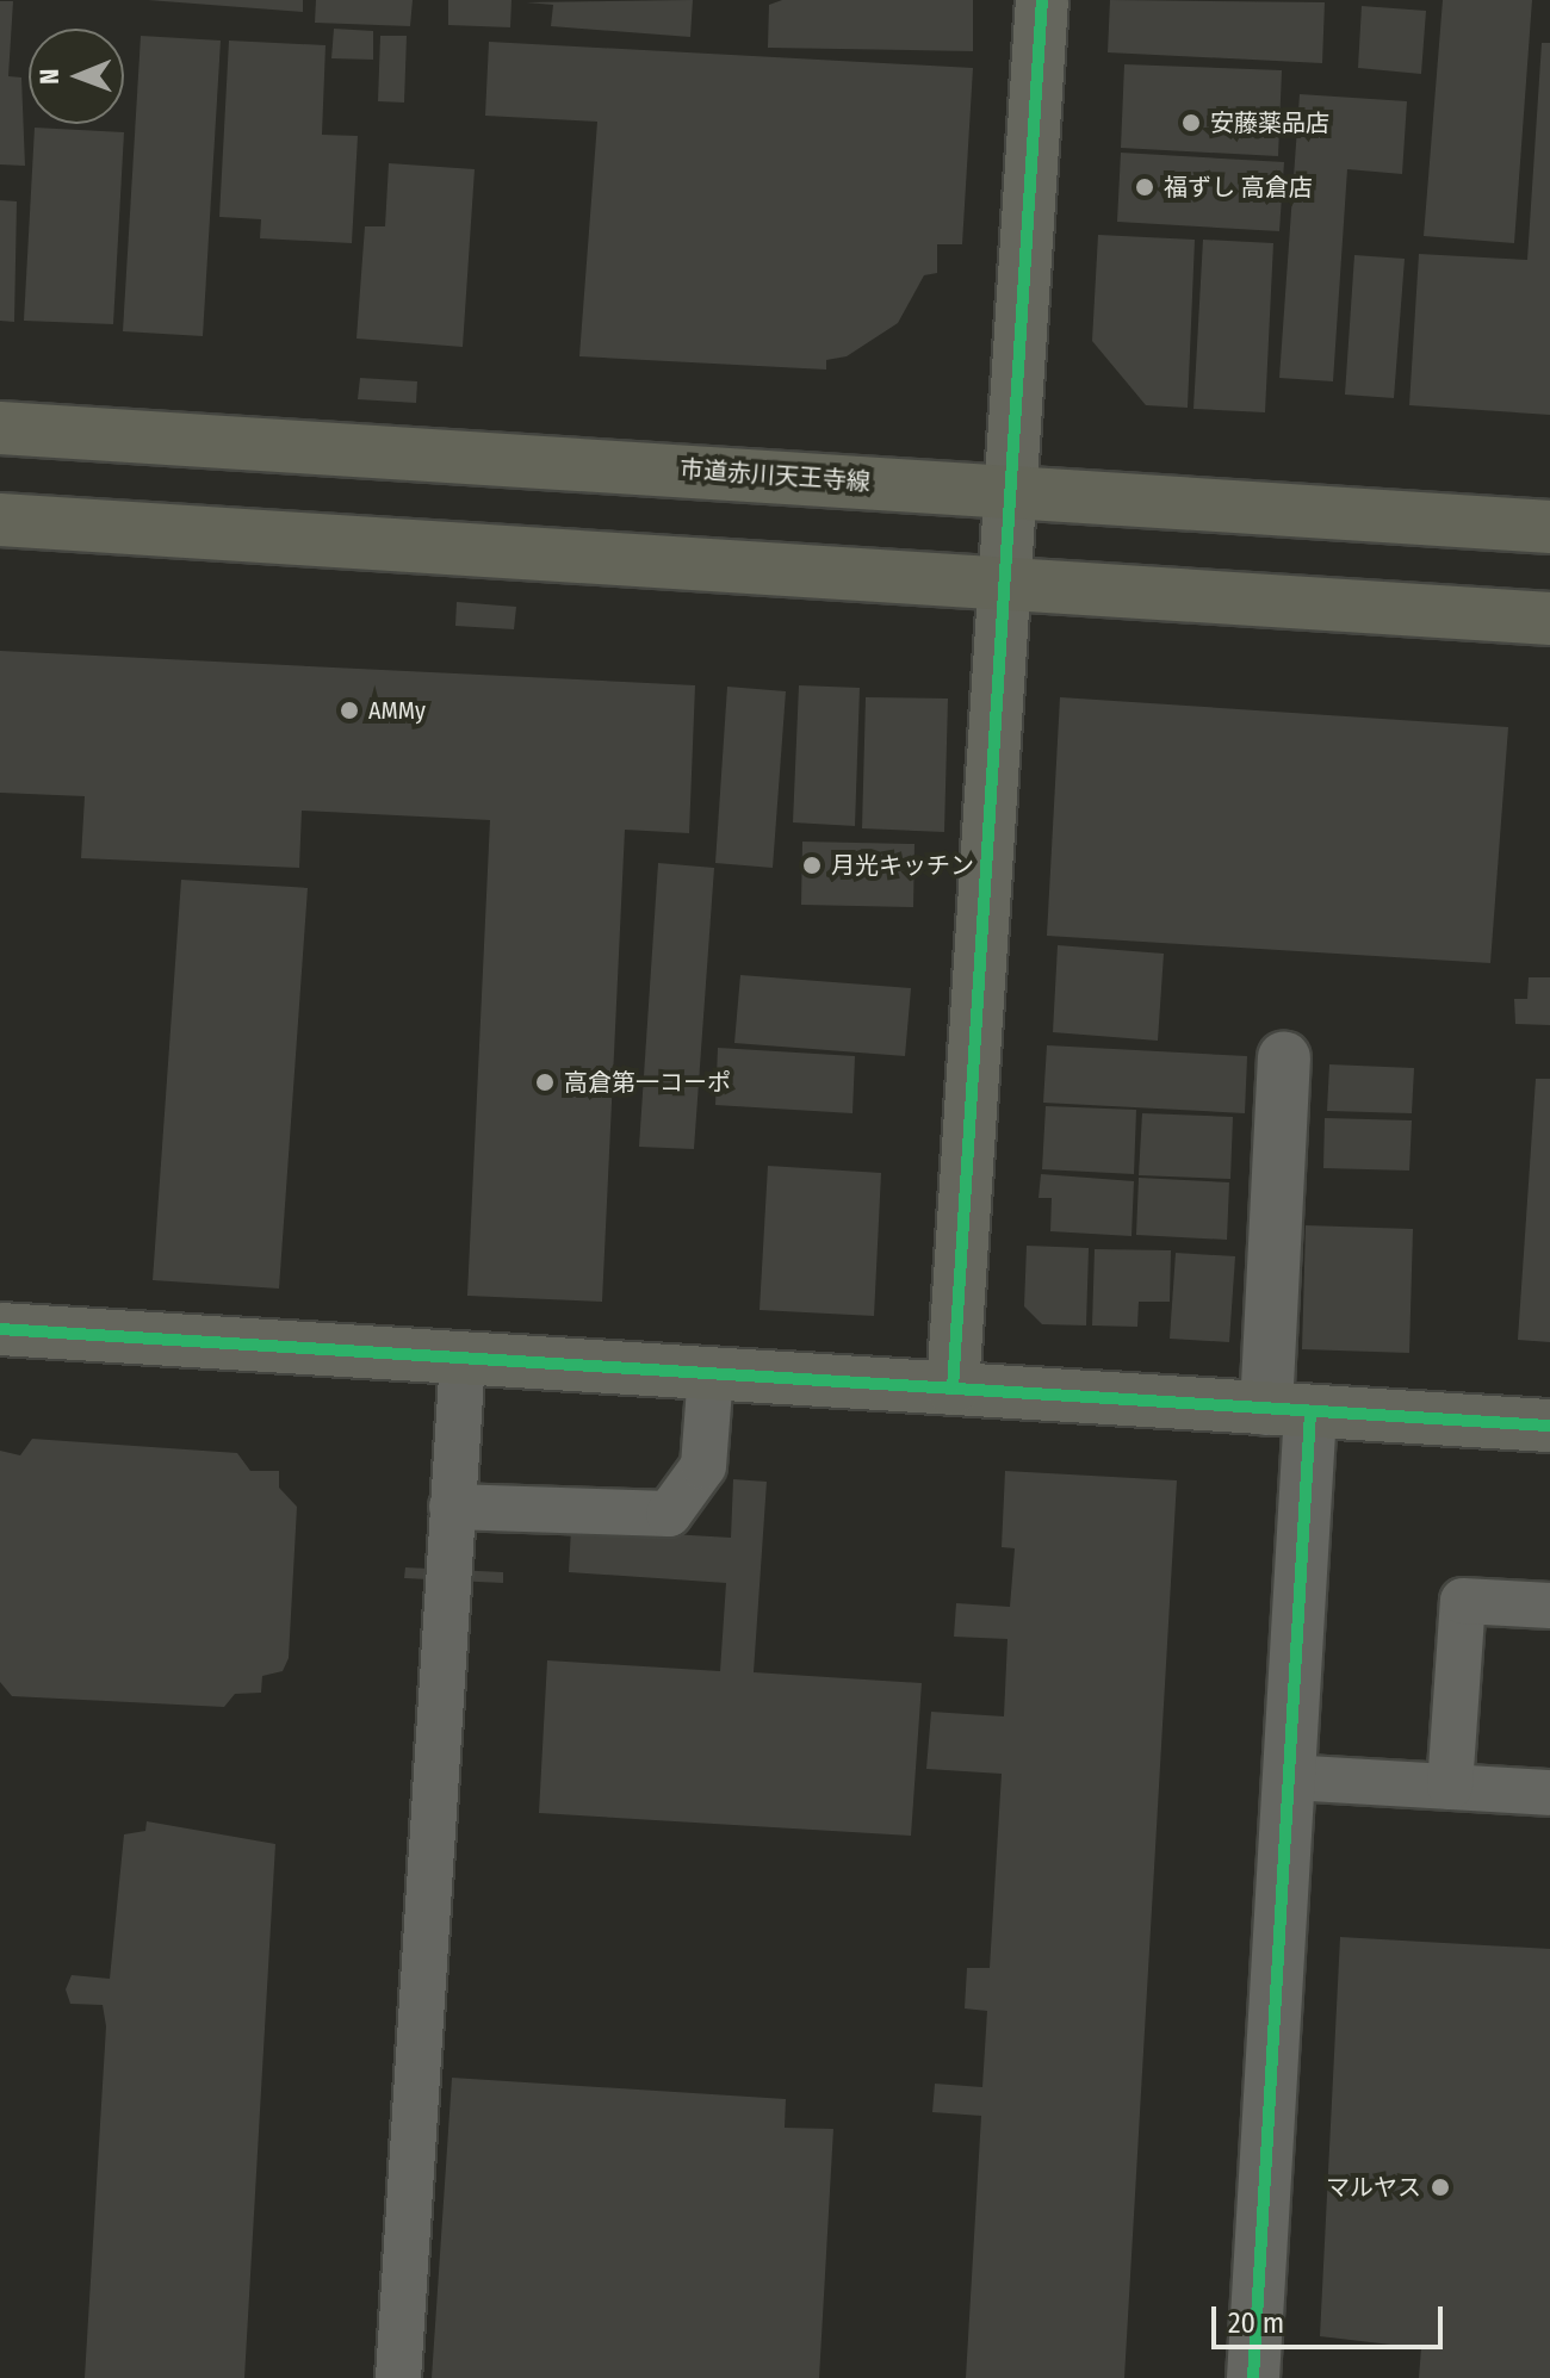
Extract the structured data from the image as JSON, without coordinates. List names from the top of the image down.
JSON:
{
  "streets": {
    "main road": ["市道赤川天王寺線"]
  },
  "places": [
    "安藤薬品店",
    "福ずし 高倉店",
    "AMMy",
    "月光キッチン",
    "高倉第一コーポ",
    "マルヤス"
  ],
  "scale_bar": "20 m",
  "north": "left"
}
